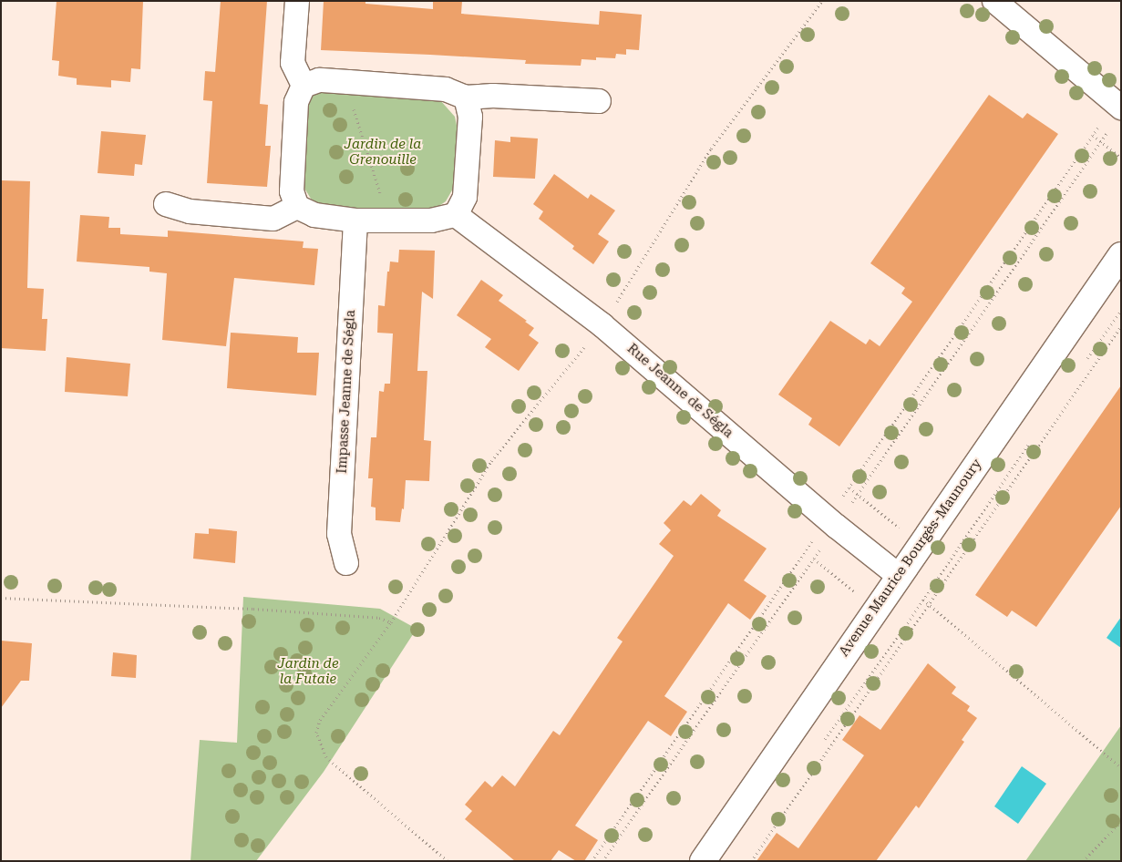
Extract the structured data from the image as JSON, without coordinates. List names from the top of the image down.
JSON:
{
  "streets": {
    "street": ["Rue Jeanne de Ségla", "Impasse Jeanne de Ségla", "Avenue Maurice Bourgès-Maunoury"]
  },
  "crossings": [
    ["Rue Jeanne de Ségla", "Avenue Maurice Bourgès-Maunoury"]
  ],
  "parks": ["Jardin de la Grenouille", "Jardin de la Futaie"]
}
